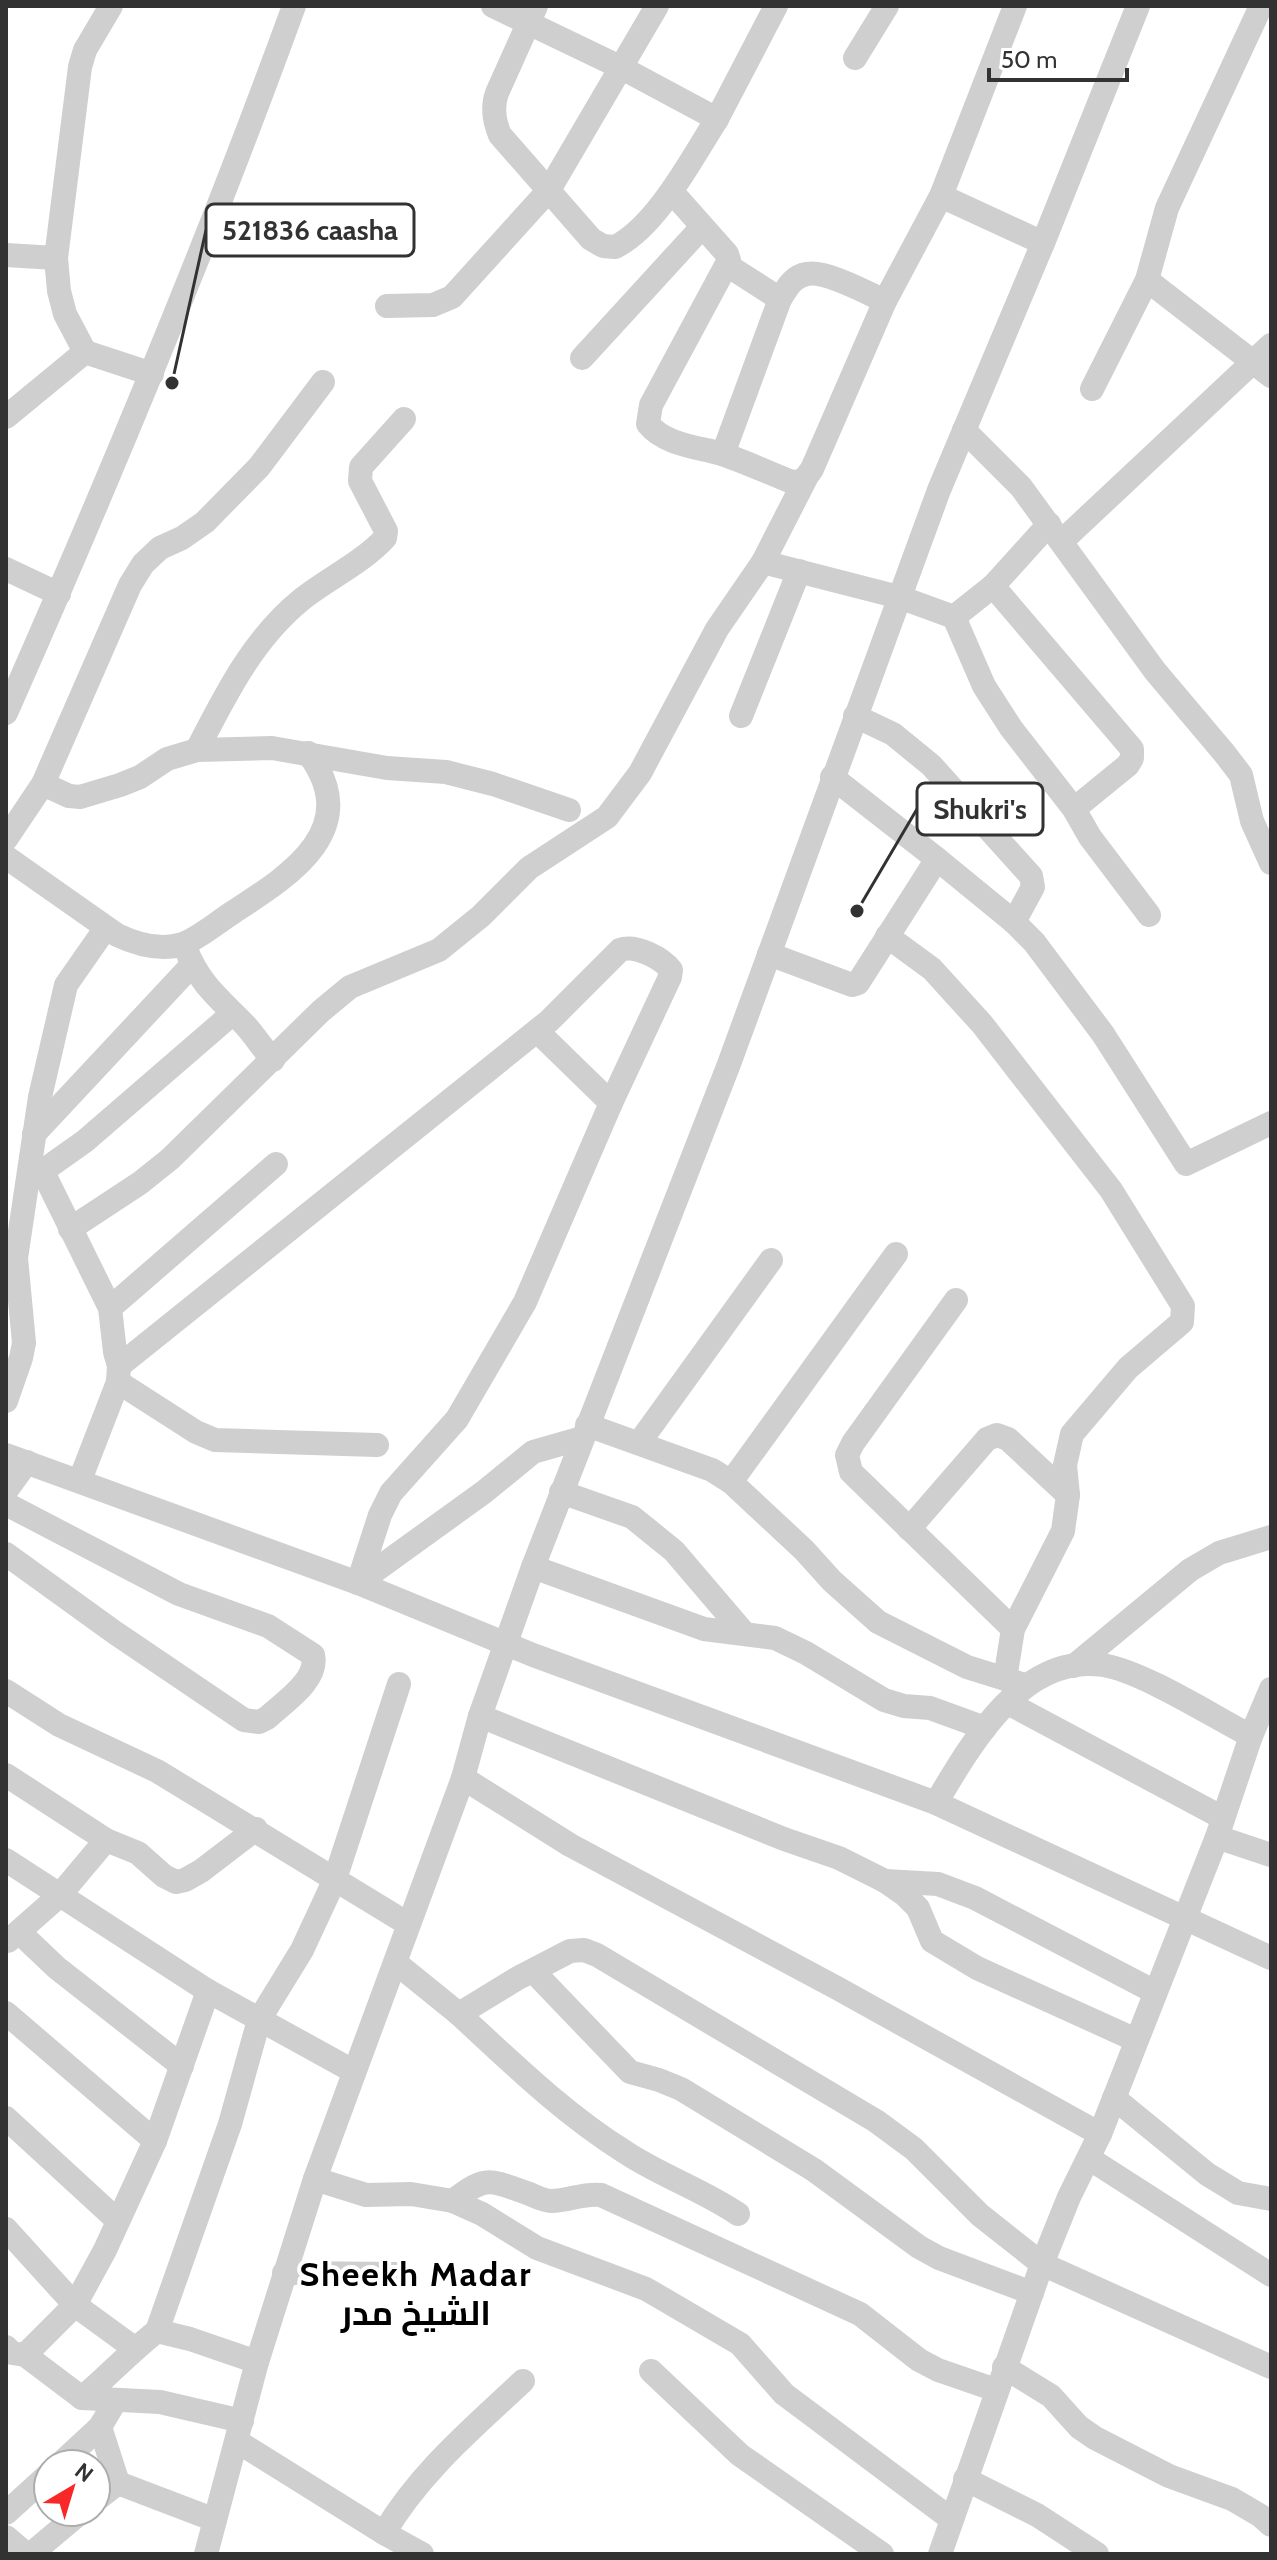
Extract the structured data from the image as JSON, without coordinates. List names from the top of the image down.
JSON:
{
  "districts": ["Sheekh Madar الشيخ مدر"],
  "places": ["521836 caasha", "Shukri's"],
  "scale_bar": "50 m",
  "north": "top right"
}
